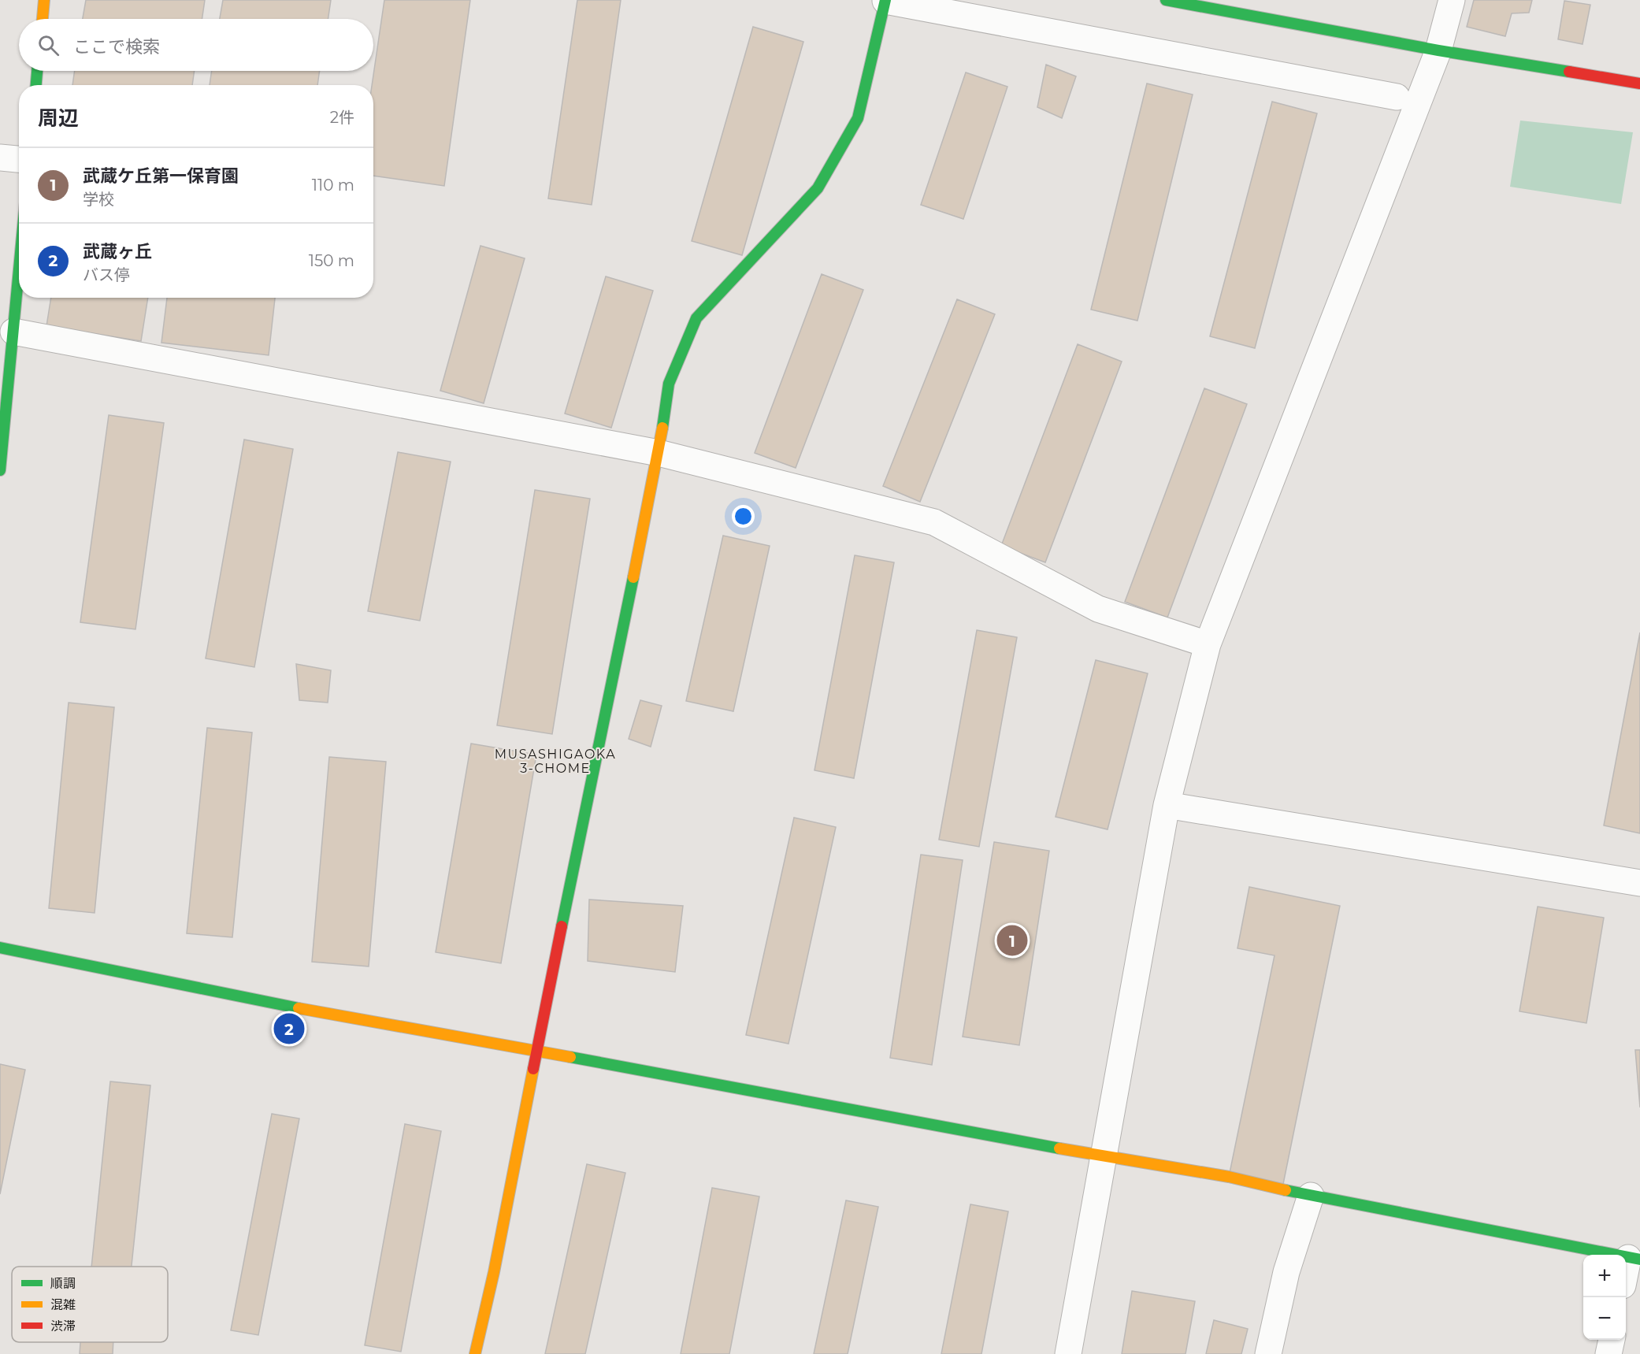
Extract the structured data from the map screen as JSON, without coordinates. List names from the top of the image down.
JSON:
{
  "districts": ["MUSASHIGAOKA 3-CHOME"],
  "legend": ["順調", "混雑", "渋滞"],
  "page": {
    "search": "ここで検索",
    "heading": ["周辺", "2件"],
    "list": [
      {
        "mark": "1",
        "name": "武蔵ケ丘第一保育園",
        "note": "学校",
        "value": "110 m"
      },
      {
        "mark": "2",
        "name": "武蔵ヶ丘",
        "note": "バス停",
        "value": "150 m"
      }
    ],
    "pins": ["1", "2"],
    "map_buttons": ["+", "−"]
  }
}
